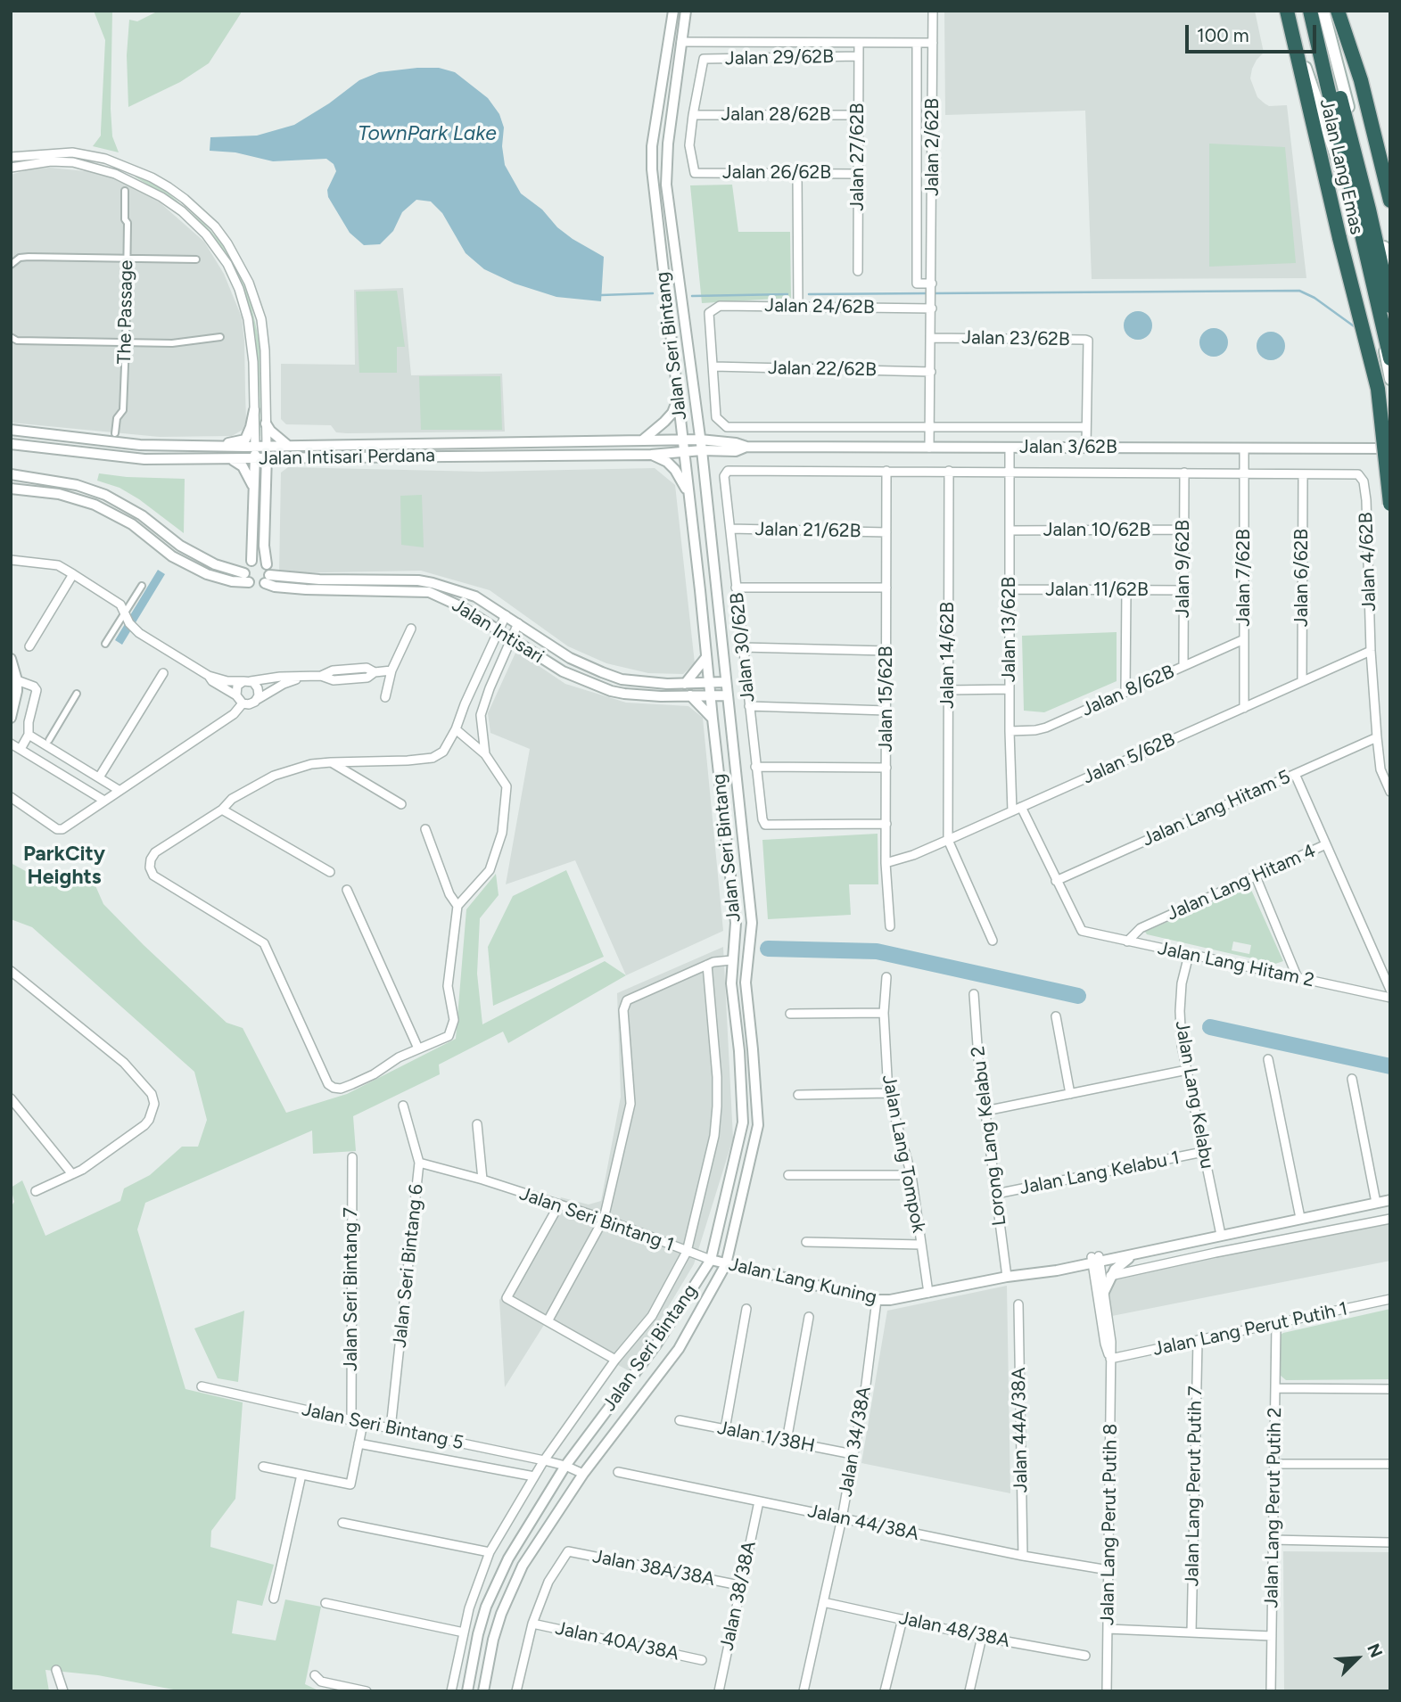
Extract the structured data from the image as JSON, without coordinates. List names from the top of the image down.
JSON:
{
  "streets": {
    "main road": ["Jalan Lang Emas"],
    "street": [
      "Jalan 29/62B",
      "Jalan 28/62B",
      "Jalan 2/62B",
      "Jalan 27/62B",
      "Jalan 26/62B",
      "Jalan 24/62B",
      "The Passage",
      "Jalan 23/62B",
      "Jalan Seri Bintang",
      "Jalan 22/62B",
      "Jalan 3/62B",
      "Jalan Intisari Perdana",
      "Jalan 21/62B",
      "Jalan 10/62B",
      "Jalan 4/62B",
      "Jalan 9/62B",
      "Jalan 7/62B",
      "Jalan 6/62B",
      "Jalan 11/62B",
      "Jalan 13/62B",
      "Jalan Intisari",
      "Jalan 30/62B",
      "Jalan 14/62B",
      "Jalan 8/62B",
      "Jalan 15/62B",
      "Jalan 5/62B",
      "Jalan Lang Hitam 5",
      "Jalan Lang Hitam 4",
      "Jalan Lang Hitam 2",
      "Jalan Lang Kelabu",
      "Lorong Lang Kelabu 2",
      "Jalan Lang Tompok",
      "Jalan Lang Kelabu 1",
      "Jalan Seri Bintang 1",
      "Jalan Seri Bintang 6",
      "Jalan Lang Kuning",
      "Jalan Seri Bintang 7",
      "Jalan Lang Perut Putih 1",
      "Jalan Seri Bintang 5",
      "Jalan 44A/38A",
      "Jalan 1/38H",
      "Jalan 34/38A",
      "Jalan Lang Perut Putih 7",
      "Jalan Lang Perut Putih 2",
      "Jalan 44/38A",
      "Jalan Lang Perut Putih 8",
      "Jalan 38A/38A",
      "Jalan 38/38A",
      "Jalan 48/38A",
      "Jalan 40A/38A"
    ]
  },
  "crossings": [
    ["Jalan 29/62B", "Jalan 28/62B"],
    ["Jalan 29/62B", "Jalan 2/62B"],
    ["Jalan 29/62B", "Jalan 27/62B"],
    ["Jalan 29/62B", "Jalan 26/62B"],
    ["Jalan 29/62B", "Jalan Seri Bintang"],
    ["Jalan 28/62B", "Jalan 27/62B"],
    ["Jalan 2/62B", "Jalan 24/62B"],
    ["Jalan 2/62B", "Jalan 23/62B"],
    ["Jalan 2/62B", "Jalan 22/62B"],
    ["Jalan 2/62B", "Jalan 3/62B"],
    ["Jalan 27/62B", "Jalan 26/62B"],
    ["Jalan 24/62B", "Jalan 22/62B"],
    ["Jalan 24/62B", "Jalan 3/62B"],
    ["Jalan 23/62B", "Jalan 3/62B"],
    ["Jalan Seri Bintang", "Jalan 3/62B"],
    ["Jalan Seri Bintang", "Jalan Intisari Perdana"],
    ["Jalan Seri Bintang", "Jalan Intisari"],
    ["Jalan Seri Bintang", "Jalan Seri Bintang 1"],
    ["Jalan Seri Bintang", "Jalan Lang Kuning"],
    ["Jalan Seri Bintang", "Jalan Seri Bintang 5"],
    ["Jalan 22/62B", "Jalan 3/62B"],
    ["Jalan 3/62B", "Jalan Intisari Perdana"],
    ["Jalan 3/62B", "Jalan 4/62B"],
    ["Jalan 3/62B", "Jalan 9/62B"],
    ["Jalan 3/62B", "Jalan 7/62B"],
    ["Jalan 3/62B", "Jalan 6/62B"],
    ["Jalan 3/62B", "Jalan 13/62B"],
    ["Jalan 3/62B", "Jalan 30/62B"],
    ["Jalan 3/62B", "Jalan 14/62B"],
    ["Jalan 3/62B", "Jalan 15/62B"],
    ["Jalan 21/62B", "Jalan 30/62B"],
    ["Jalan 21/62B", "Jalan 15/62B"],
    ["Jalan 10/62B", "Jalan 9/62B"],
    ["Jalan 10/62B", "Jalan 13/62B"],
    ["Jalan 4/62B", "Jalan 5/62B"],
    ["Jalan 4/62B", "Jalan Lang Hitam 5"],
    ["Jalan 9/62B", "Jalan 11/62B"],
    ["Jalan 9/62B", "Jalan 8/62B"],
    ["Jalan 7/62B", "Jalan 8/62B"],
    ["Jalan 7/62B", "Jalan 5/62B"],
    ["Jalan 6/62B", "Jalan 5/62B"],
    ["Jalan 11/62B", "Jalan 13/62B"],
    ["Jalan 13/62B", "Jalan 8/62B"],
    ["Jalan 13/62B", "Jalan 5/62B"],
    ["Jalan 30/62B", "Jalan 15/62B"],
    ["Jalan 14/62B", "Jalan 5/62B"],
    ["Jalan 15/62B", "Jalan 5/62B"],
    ["Jalan Lang Hitam 5", "Jalan Lang Hitam 2"],
    ["Jalan Lang Hitam 4", "Jalan Lang Hitam 2"],
    ["Jalan Lang Hitam 2", "Jalan Lang Kelabu"],
    ["Jalan Lang Kelabu", "Jalan Lang Kelabu 1"],
    ["Jalan Lang Kelabu", "Jalan Lang Kuning"],
    ["Lorong Lang Kelabu 2", "Jalan Lang Kelabu 1"],
    ["Lorong Lang Kelabu 2", "Jalan Lang Kuning"],
    ["Jalan Lang Tompok", "Jalan Lang Kuning"],
    ["Jalan Seri Bintang 1", "Jalan Seri Bintang 6"],
    ["Jalan Seri Bintang 1", "Jalan Lang Kuning"],
    ["Jalan Seri Bintang 6", "Jalan Seri Bintang 5"],
    ["Jalan Lang Kuning", "Jalan 34/38A"],
    ["Jalan Lang Kuning", "Jalan Lang Perut Putih 8"],
    ["Jalan Seri Bintang 7", "Jalan Seri Bintang 5"],
    ["Jalan Lang Perut Putih 1", "Jalan Lang Perut Putih 7"],
    ["Jalan Lang Perut Putih 1", "Jalan Lang Perut Putih 2"],
    ["Jalan Lang Perut Putih 1", "Jalan Lang Perut Putih 8"],
    ["Jalan 44A/38A", "Jalan 44/38A"],
    ["Jalan 1/38H", "Jalan 34/38A"],
    ["Jalan 34/38A", "Jalan 44/38A"],
    ["Jalan 34/38A", "Jalan 48/38A"],
    ["Jalan 44/38A", "Jalan Lang Perut Putih 8"],
    ["Jalan 44/38A", "Jalan 38/38A"],
    ["Jalan 38A/38A", "Jalan 38/38A"],
    ["Jalan 38A/38A", "Jalan 40A/38A"]
  ],
  "districts": ["ParkCity Heights"],
  "water": ["TownPark Lake"],
  "scale_bar": "100 m",
  "north": "top right"
}
